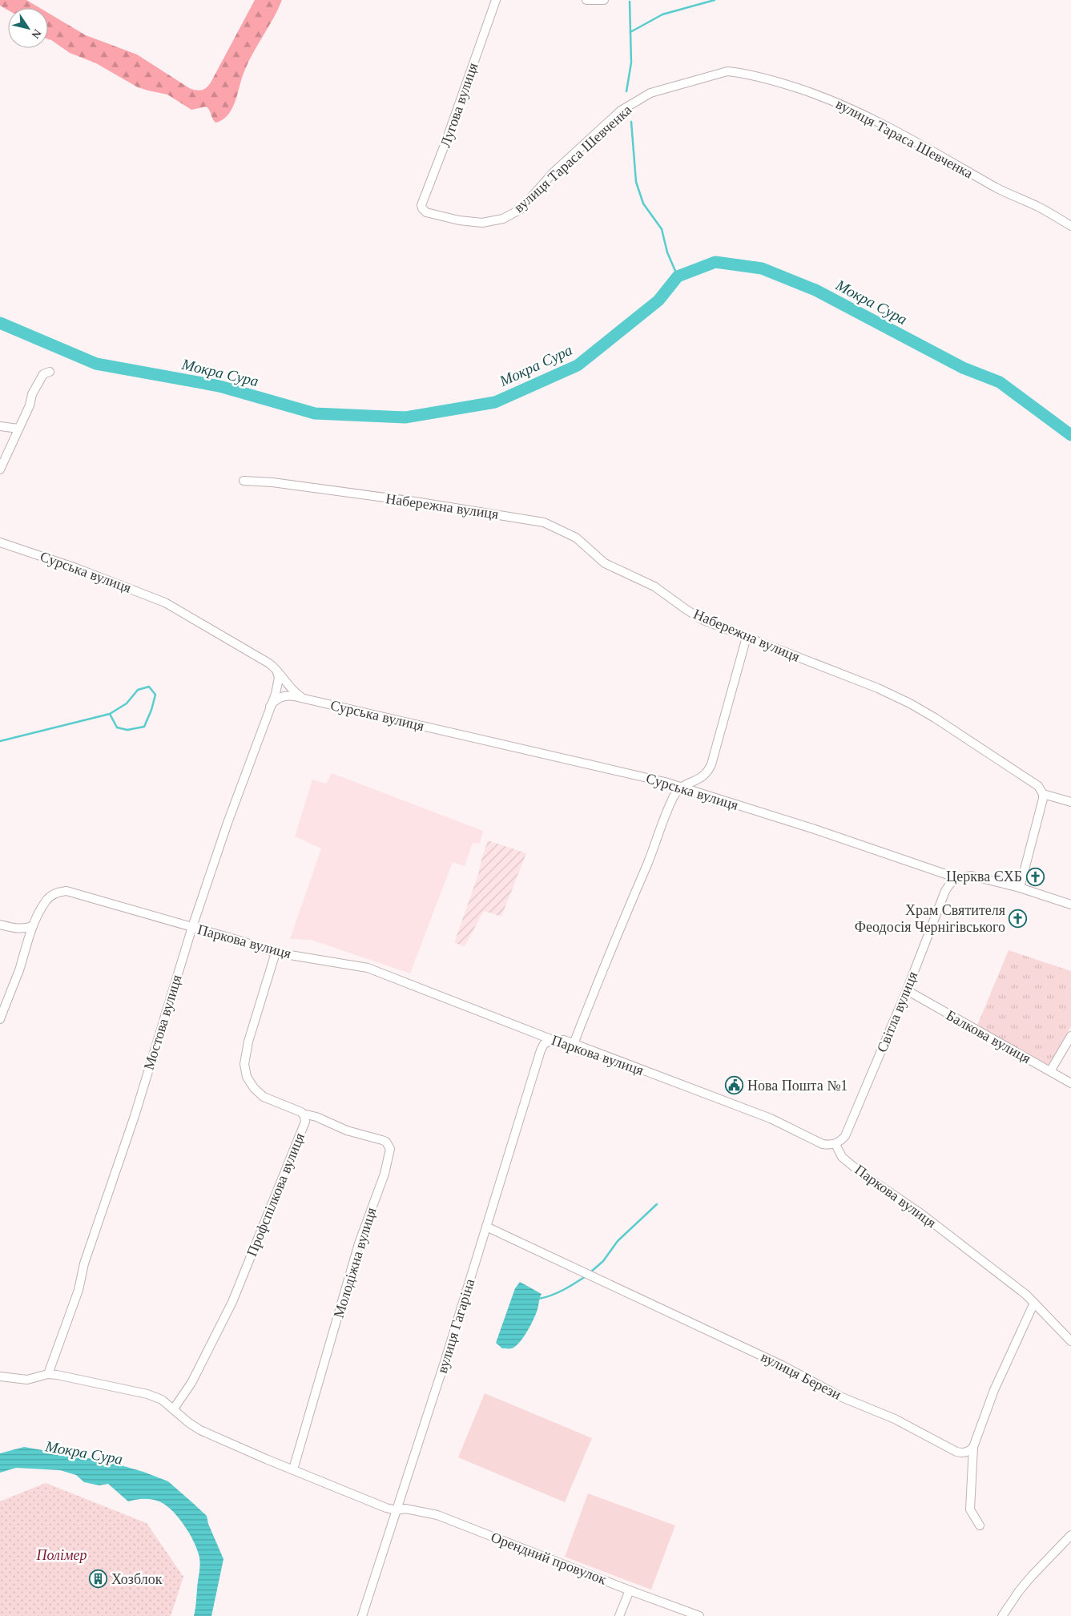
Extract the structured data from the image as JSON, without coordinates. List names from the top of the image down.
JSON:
{
  "streets": {
    "street": [
      "Лугова вулиця",
      "вулиця Тараса Шевченка",
      "Набережна вулиця",
      "Сурська вулиця",
      "Паркова вулиця",
      "Світла вулиця",
      "Мостова вулиця",
      "Балкова вулиця",
      "Профспілкова вулиця",
      "Молодіжна вулиця",
      "вулиця Гагаріна",
      "вулиця Берези",
      "Орендний провулок"
    ]
  },
  "crossings": [
    ["Лугова вулиця", "вулиця Тараса Шевченка"],
    ["Сурська вулиця", "Світла вулиця"],
    ["Сурська вулиця", "Мостова вулиця"],
    ["Паркова вулиця", "Світла вулиця"],
    ["Паркова вулиця", "Мостова вулиця"],
    ["Паркова вулиця", "Профспілкова вулиця"],
    ["Паркова вулиця", "вулиця Гагаріна"],
    ["Світла вулиця", "Балкова вулиця"],
    ["Профспілкова вулиця", "Молодіжна вулиця"],
    ["вулиця Гагаріна", "вулиця Берези"],
    ["вулиця Гагаріна", "Орендний провулок"]
  ],
  "water": ["Мокра Сура"],
  "parks": ["Полімер"],
  "places": {
    "church": ["Церква ЄХБ", "Храм Святителя Феодосія Чернігівського"],
    "public building": ["Нова Пошта №1"],
    "building": ["Хозблок"]
  },
  "north": "bottom right"
}
